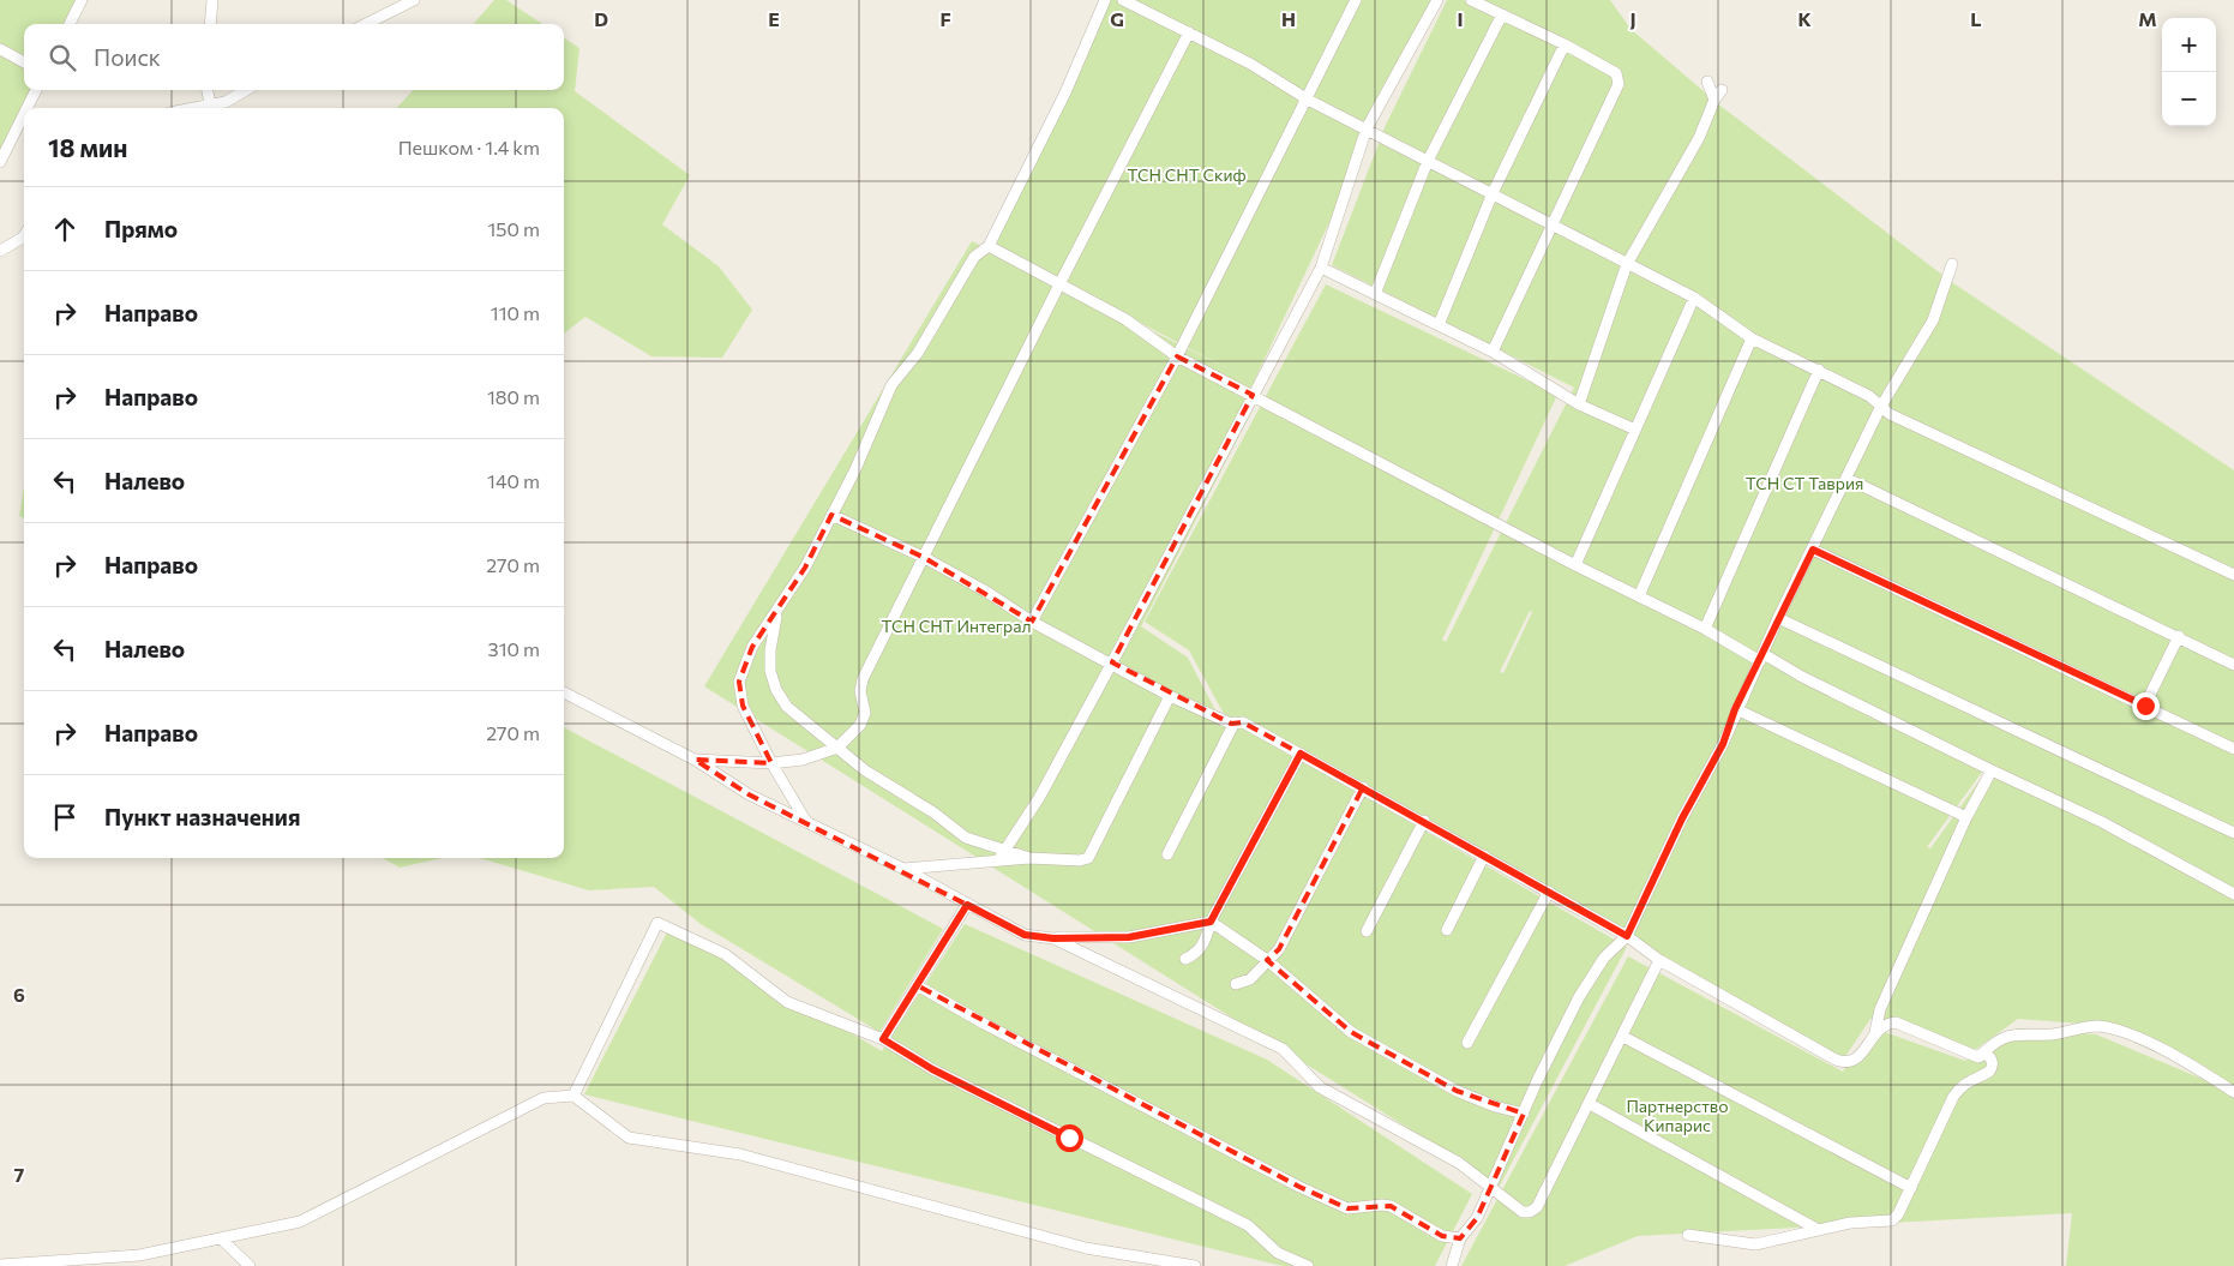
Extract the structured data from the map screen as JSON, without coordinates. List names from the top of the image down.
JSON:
{
  "parks": [
    "ТСН СНТ Скиф",
    "ТСН СТ Таврия",
    "ТСН СНТ Интеграл",
    "Партнерство Кипарис"
  ],
  "page": {
    "map_buttons": ["+", "−"],
    "search": "Поиск",
    "heading": ["18 мин", "Пешком · 1.4 km"],
    "list": [
      ["Прямо", "150 m"],
      ["Направо", "110 m"],
      ["Направо", "180 m"],
      ["Налево", "140 m"],
      ["Направо", "270 m"],
      ["Налево", "310 m"],
      ["Направо", "270 m"],
      "Пункт назначения"
    ]
  },
  "grid": {
    "columns": [
      "D",
      "E",
      "F",
      "G",
      "H",
      "I",
      "J",
      "K",
      "L",
      "M"
    ],
    "rows": ["6", "7"]
  }
}
